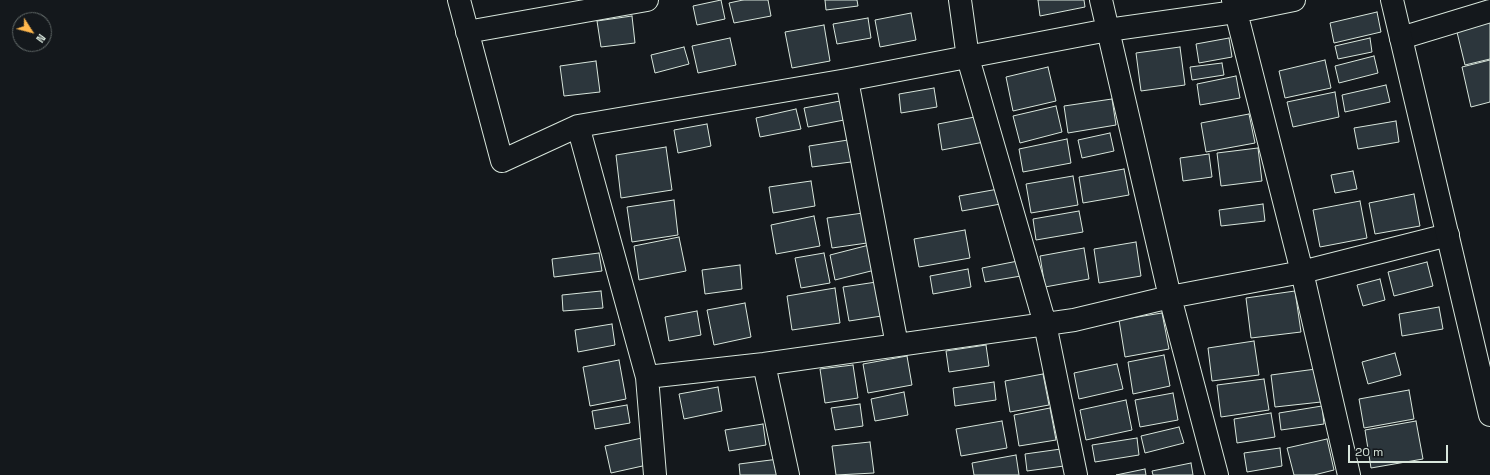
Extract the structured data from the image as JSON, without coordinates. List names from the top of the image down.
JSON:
{
  "scale_bar": "20 m",
  "north": "bottom right"
}
